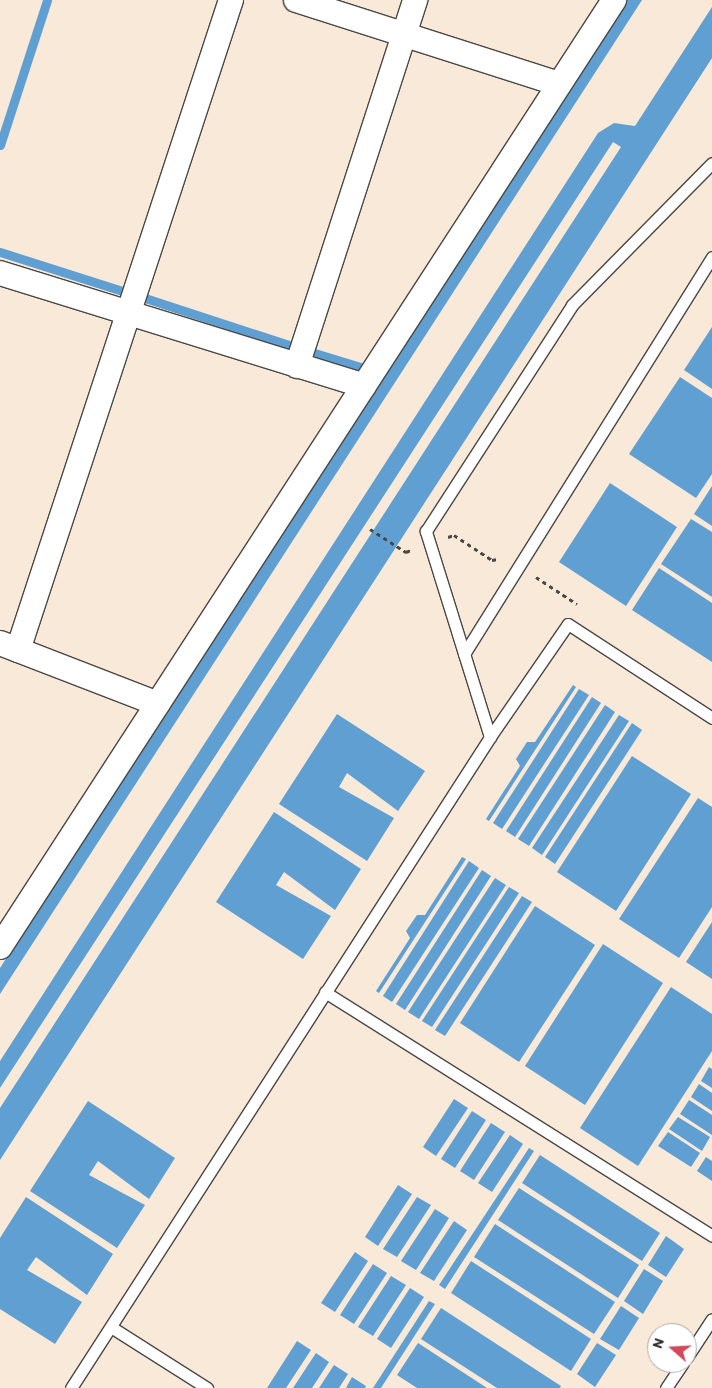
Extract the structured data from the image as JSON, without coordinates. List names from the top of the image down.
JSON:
{
  "north": "left"
}
